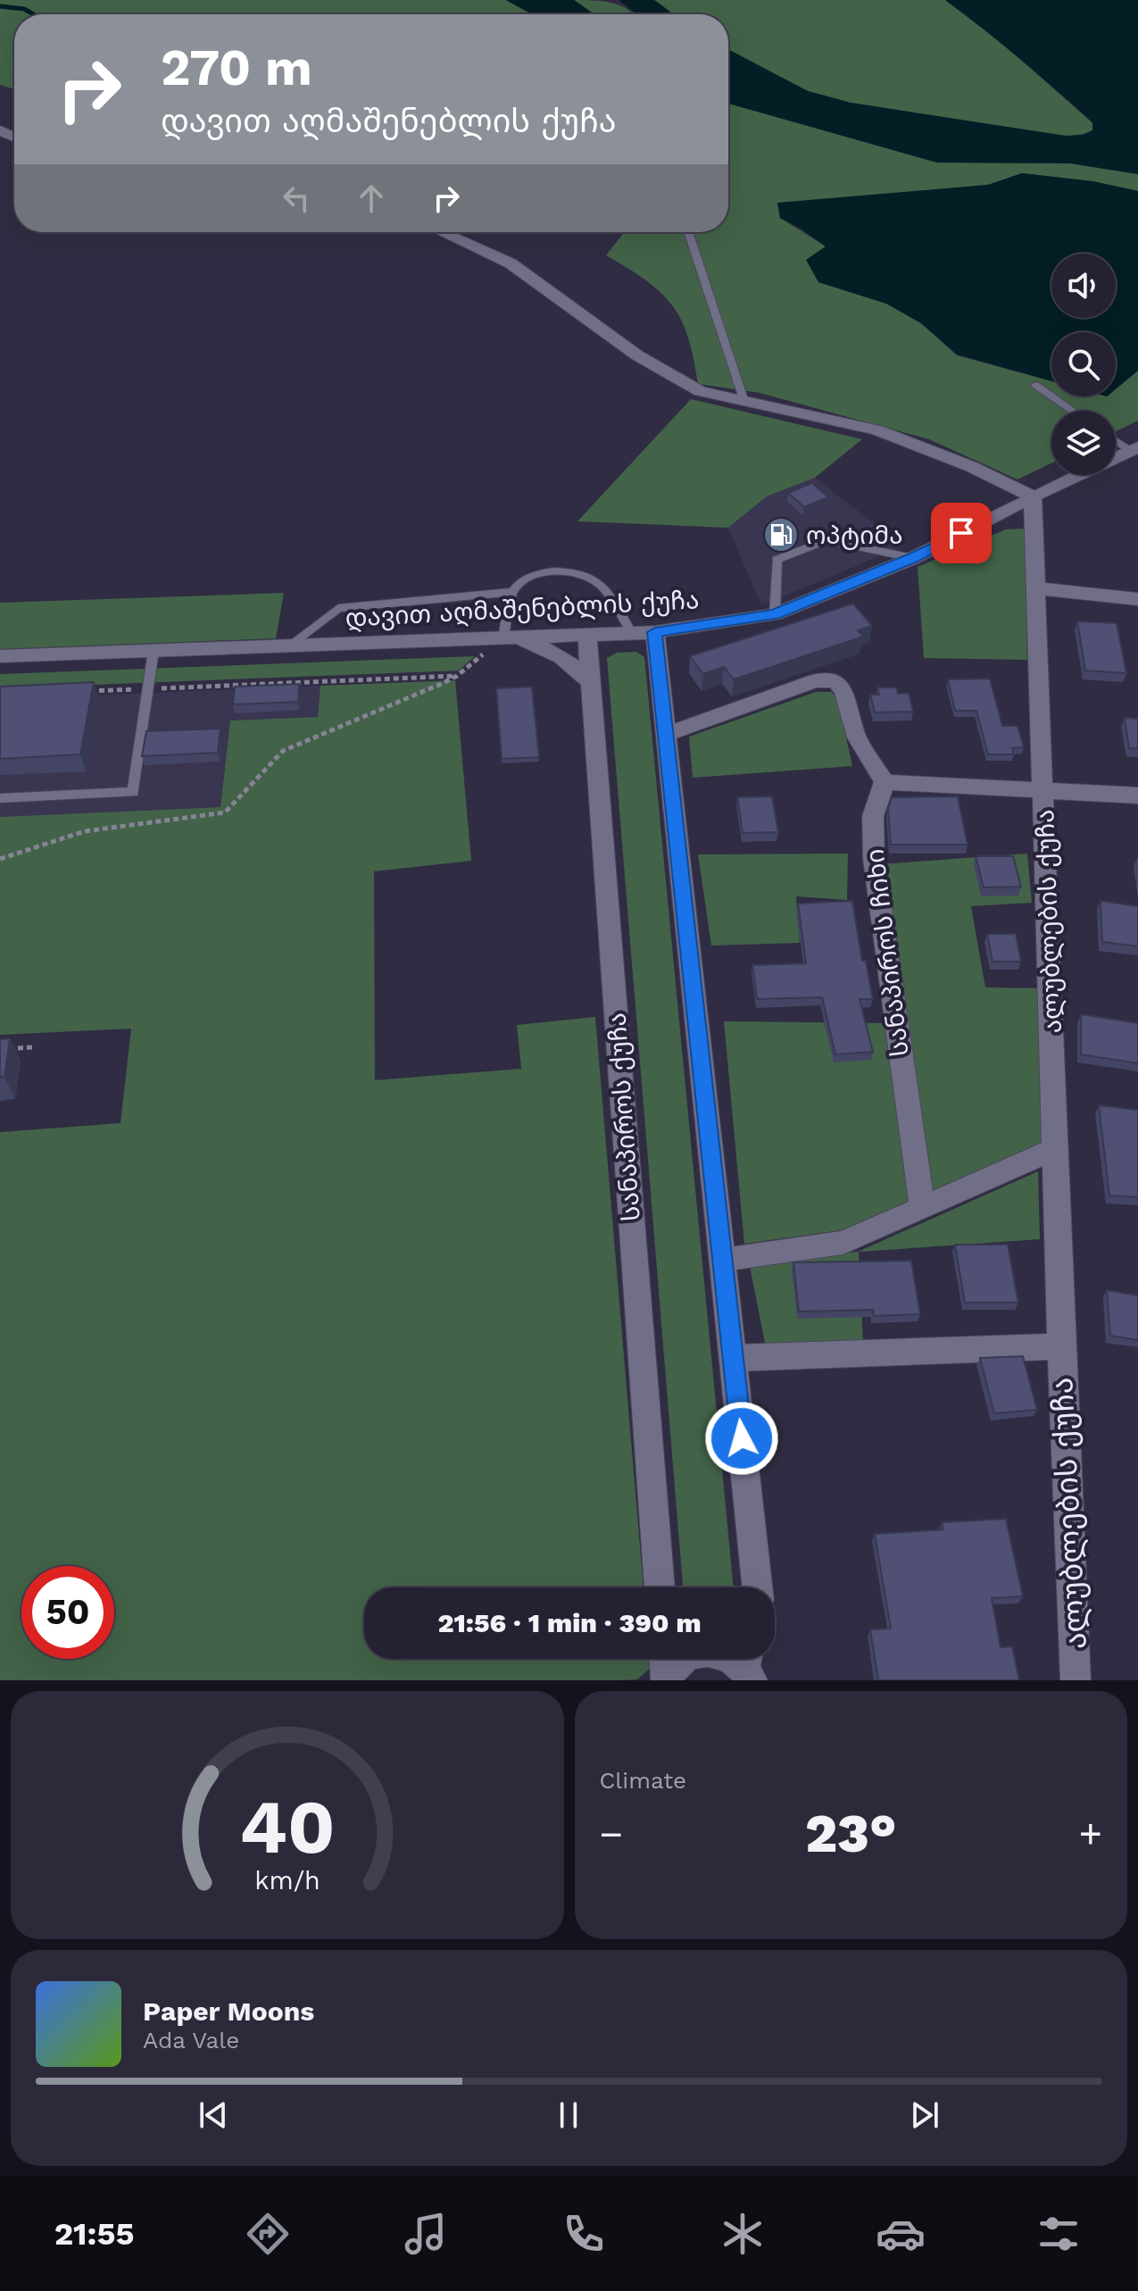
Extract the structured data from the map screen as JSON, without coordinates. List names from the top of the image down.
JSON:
{
  "streets": {
    "street": [
      "დავით აღმაშენებლის ქუჩა",
      "ალუბლების ქუჩა",
      "სანაპიროს ჩიხი",
      "სანაპიროს ქუჩა"
    ]
  },
  "crossings": [
    ["დავით აღმაშენებლის ქუჩა", "ალუბლების ქუჩა"],
    ["დავით აღმაშენებლის ქუჩა", "სანაპიროს ქუჩა"]
  ],
  "places": {
    "fuel station": ["ოპტიმა"]
  },
  "page": {
    "turn": ["270 m", "დავით აღმაშენებლის ქუჩა"],
    "limit": "50",
    "trip": "21:56 · 1 min · 390 m",
    "tile": "Climate",
    "heat": ["−", "23°", "+"],
    "song": ["Paper Moons", "Ada Vale"],
    "tabs": "21:55",
    "gauge": ["40", "km/h"]
  }
}
